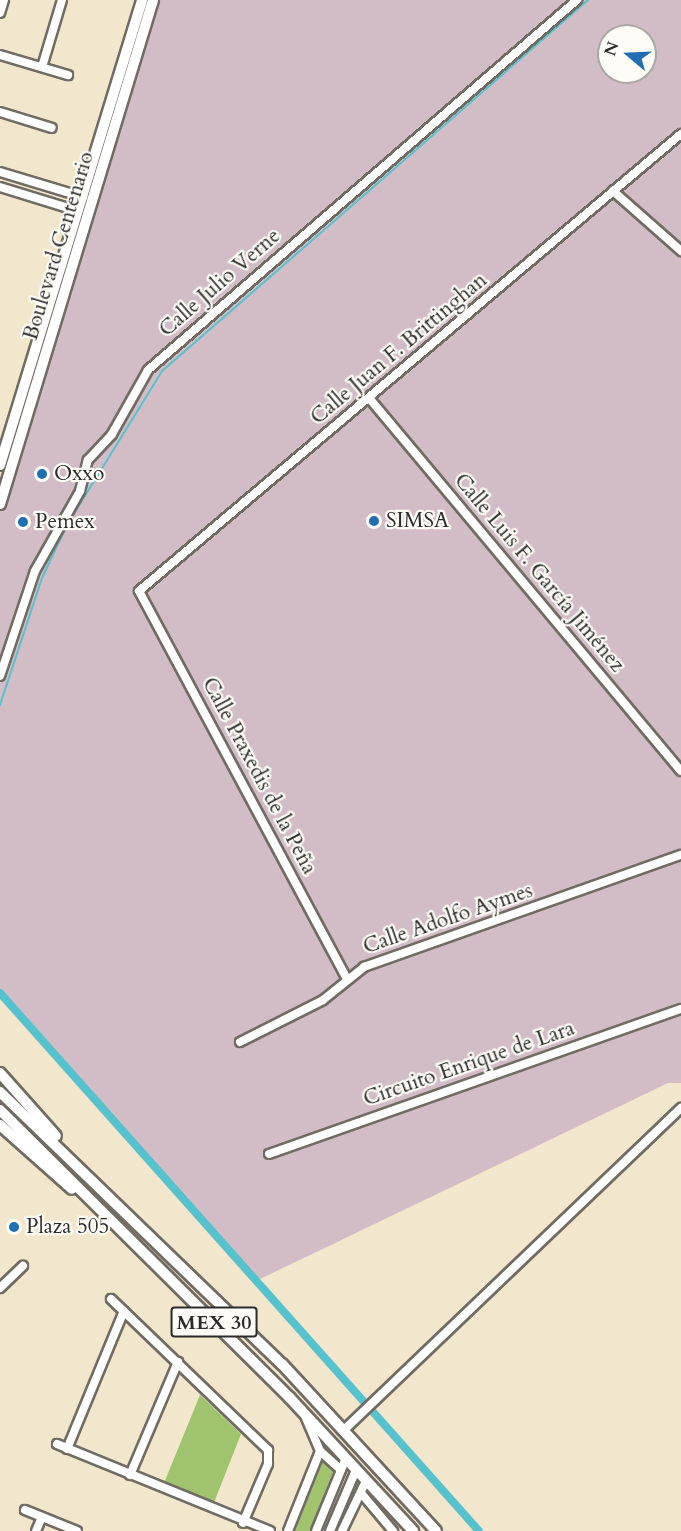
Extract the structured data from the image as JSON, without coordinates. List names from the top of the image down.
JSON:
{
  "streets": {
    "main road": ["Boulevard Centenario", "MEX 30"],
    "street": [
      "Calle Julio Verne",
      "Calle Juan F. Brittinghan",
      "Calle Luis F. García Jiménez",
      "Calle Praxedis de la Peña",
      "Calle Adolfo Aymes",
      "Circuito Enrique de Lara"
    ]
  },
  "crossings": [
    ["Calle Juan F. Brittinghan", "Calle Luis F. García Jiménez"],
    ["Calle Juan F. Brittinghan", "Calle Praxedis de la Peña"],
    ["Calle Praxedis de la Peña", "Calle Adolfo Aymes"]
  ],
  "places": [
    "Oxxo",
    "SIMSA",
    "Pemex",
    "Plaza 505"
  ],
  "north": "left"
}
